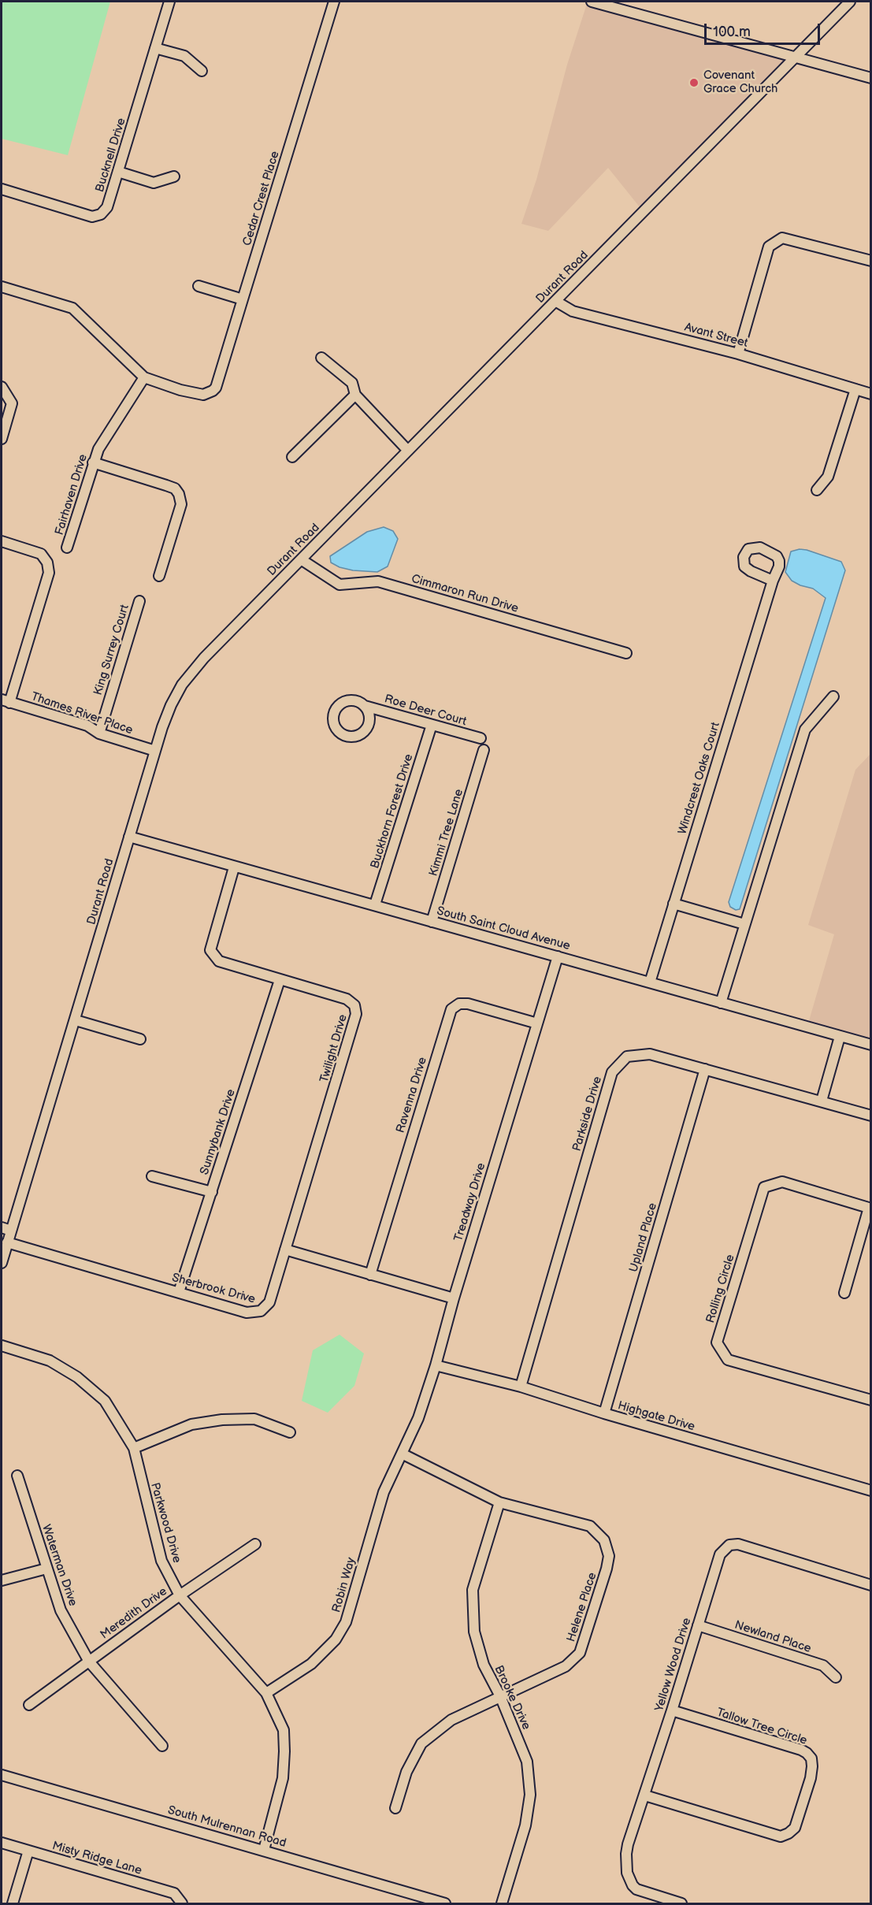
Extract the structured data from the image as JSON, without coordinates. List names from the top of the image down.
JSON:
{
  "streets": {
    "street": [
      "Bucknell Drive",
      "Cedar Crest Place",
      "Durant Road",
      "Avant Street",
      "Fairhaven Drive",
      "Cimmaron Run Drive",
      "King Surrey Court",
      "Roe Deer Court",
      "Thames River Place",
      "Windcrest Oaks Court",
      "Buckhorn Forest Drive",
      "Kimmi Tree Lane",
      "South Saint Cloud Avenue",
      "Twilight Drive",
      "Ravenna Drive",
      "Parkside Drive",
      "Sunnybank Drive",
      "Treadway Drive",
      "Upland Place",
      "Sherbrook Drive",
      "Rolling Circle",
      "Highgate Drive",
      "Parkwood Drive",
      "Waterman Drive",
      "Robin Way",
      "Helene Place",
      "Meredith Drive",
      "Newland Place",
      "Yellow Wood Drive",
      "Brooke Drive",
      "Tallow Tree Circle",
      "South Mulrennan Road",
      "Misty Ridge Lane"
    ]
  },
  "crossings": [
    ["Cedar Crest Place", "Fairhaven Drive"],
    ["Durant Road", "Avant Street"],
    ["Durant Road", "Cimmaron Run Drive"],
    ["Durant Road", "Thames River Place"],
    ["Durant Road", "South Saint Cloud Avenue"],
    ["Durant Road", "Sherbrook Drive"],
    ["King Surrey Court", "Thames River Place"],
    ["Roe Deer Court", "Buckhorn Forest Drive"],
    ["Windcrest Oaks Court", "South Saint Cloud Avenue"],
    ["Buckhorn Forest Drive", "South Saint Cloud Avenue"],
    ["Kimmi Tree Lane", "South Saint Cloud Avenue"],
    ["South Saint Cloud Avenue", "Twilight Drive"],
    ["South Saint Cloud Avenue", "Treadway Drive"],
    ["Twilight Drive", "Sunnybank Drive"],
    ["Twilight Drive", "Sherbrook Drive"],
    ["Ravenna Drive", "Treadway Drive"],
    ["Parkside Drive", "Upland Place"],
    ["Parkside Drive", "Highgate Drive"],
    ["Sunnybank Drive", "Sherbrook Drive"],
    ["Treadway Drive", "Highgate Drive"],
    ["Treadway Drive", "Robin Way"],
    ["Treadway Drive", "Helene Place"],
    ["Upland Place", "Highgate Drive"],
    ["Parkwood Drive", "Robin Way"],
    ["Parkwood Drive", "Meredith Drive"],
    ["Parkwood Drive", "South Mulrennan Road"],
    ["Waterman Drive", "Meredith Drive"],
    ["Robin Way", "Helene Place"],
    ["Helene Place", "Brooke Drive"],
    ["Newland Place", "Yellow Wood Drive"],
    ["Yellow Wood Drive", "Tallow Tree Circle"]
  ],
  "places": ["Covenant Grace Church"],
  "scale_bar": "100 m"
}
